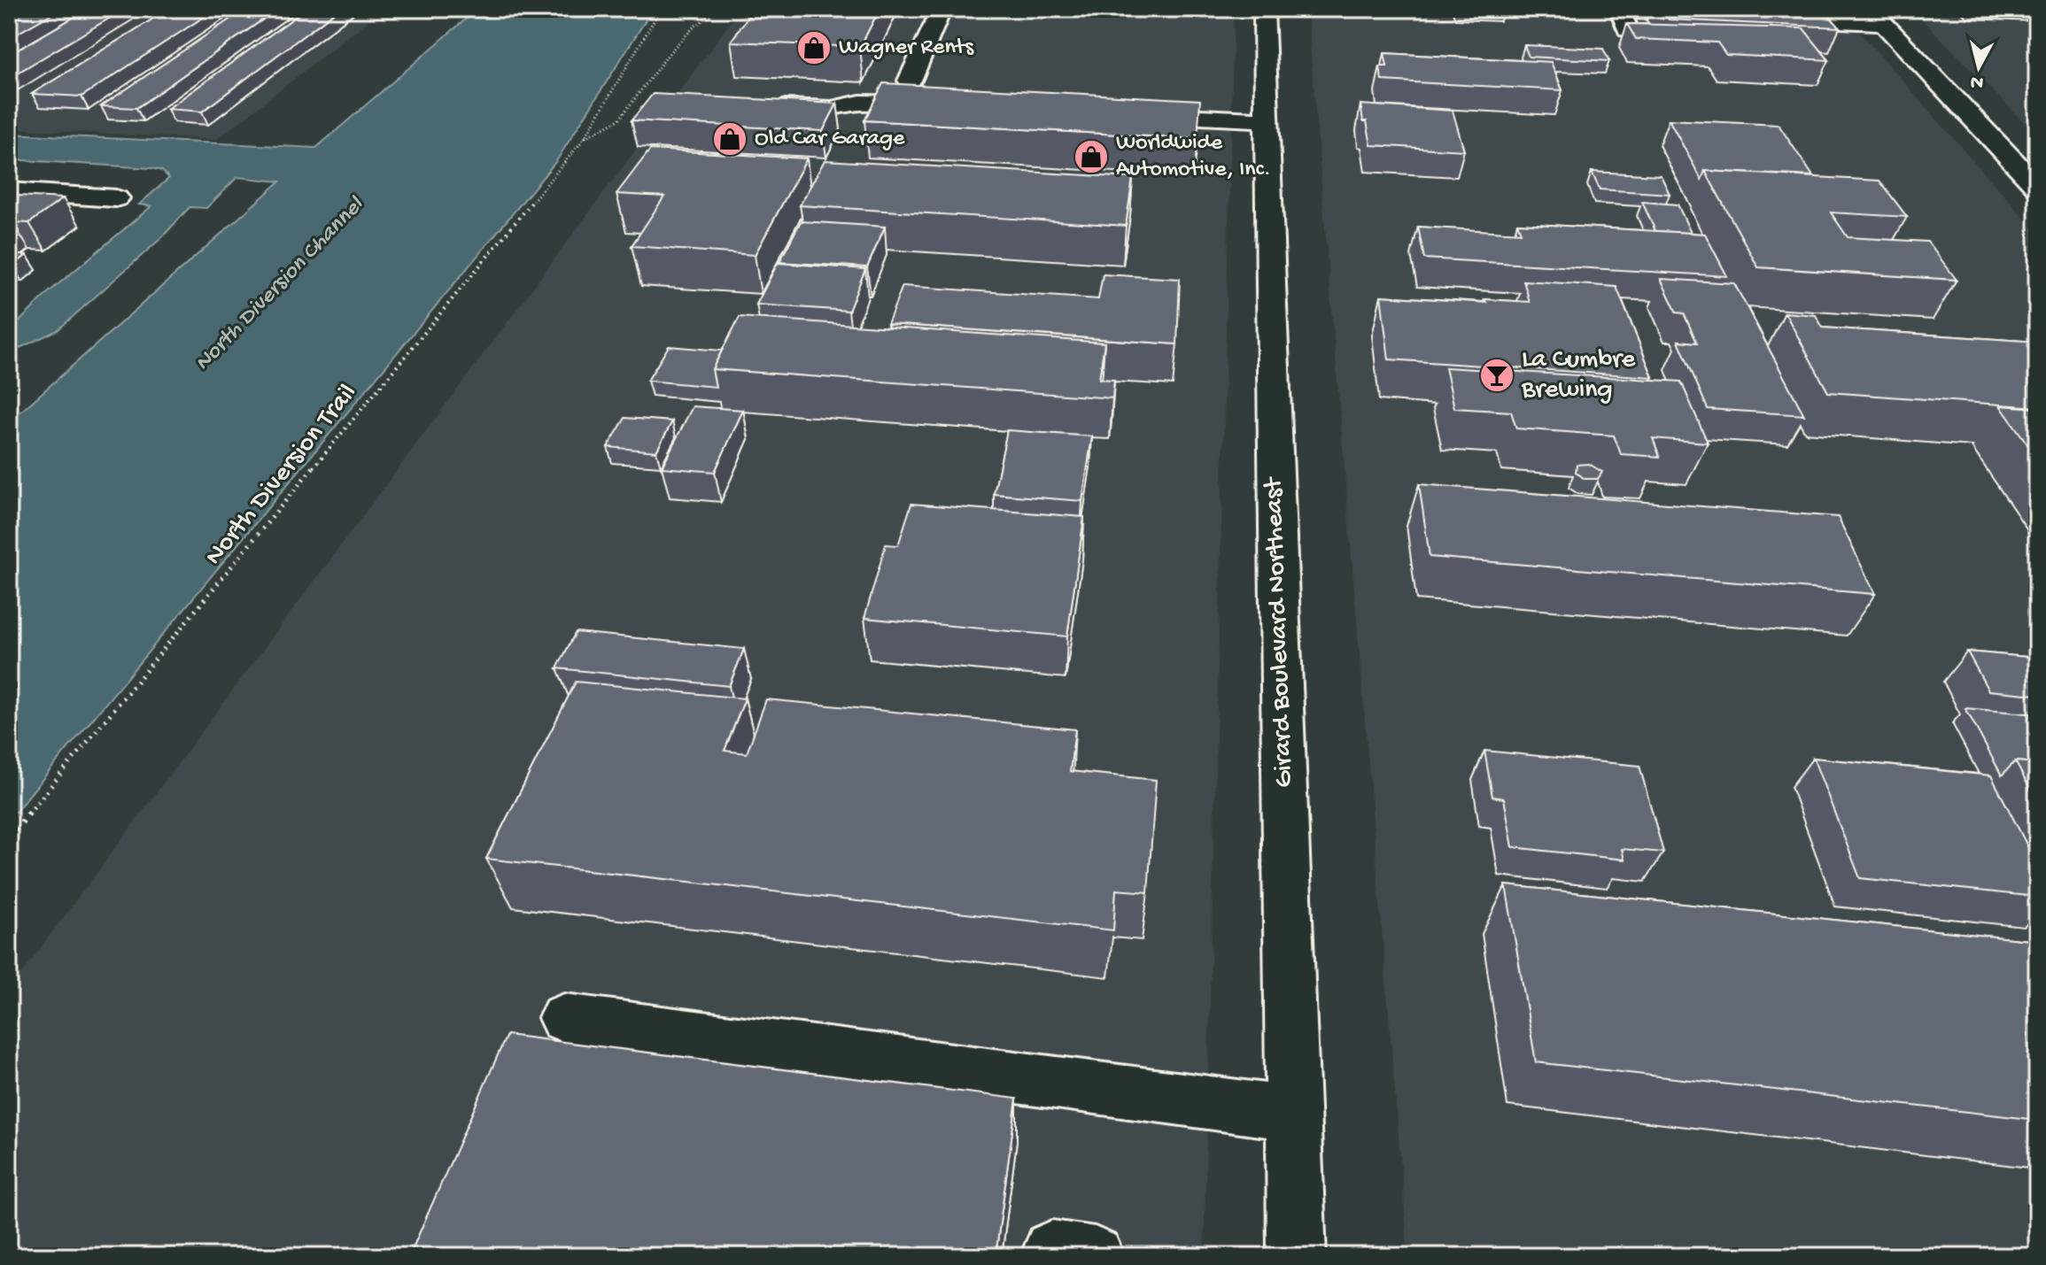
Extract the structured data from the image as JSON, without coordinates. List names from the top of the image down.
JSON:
{
  "streets": {
    "street": ["Girard Boulevard Northeast"],
    "path": ["North Diversion Trail"]
  },
  "water": ["North Diversion Channel"],
  "places": {
    "shop": ["Wagner Rents", "Old Car Garage", "Worldwide Automotive, Inc."],
    "bar": ["La Cumbre Brewing"]
  },
  "north": "bottom"
}
